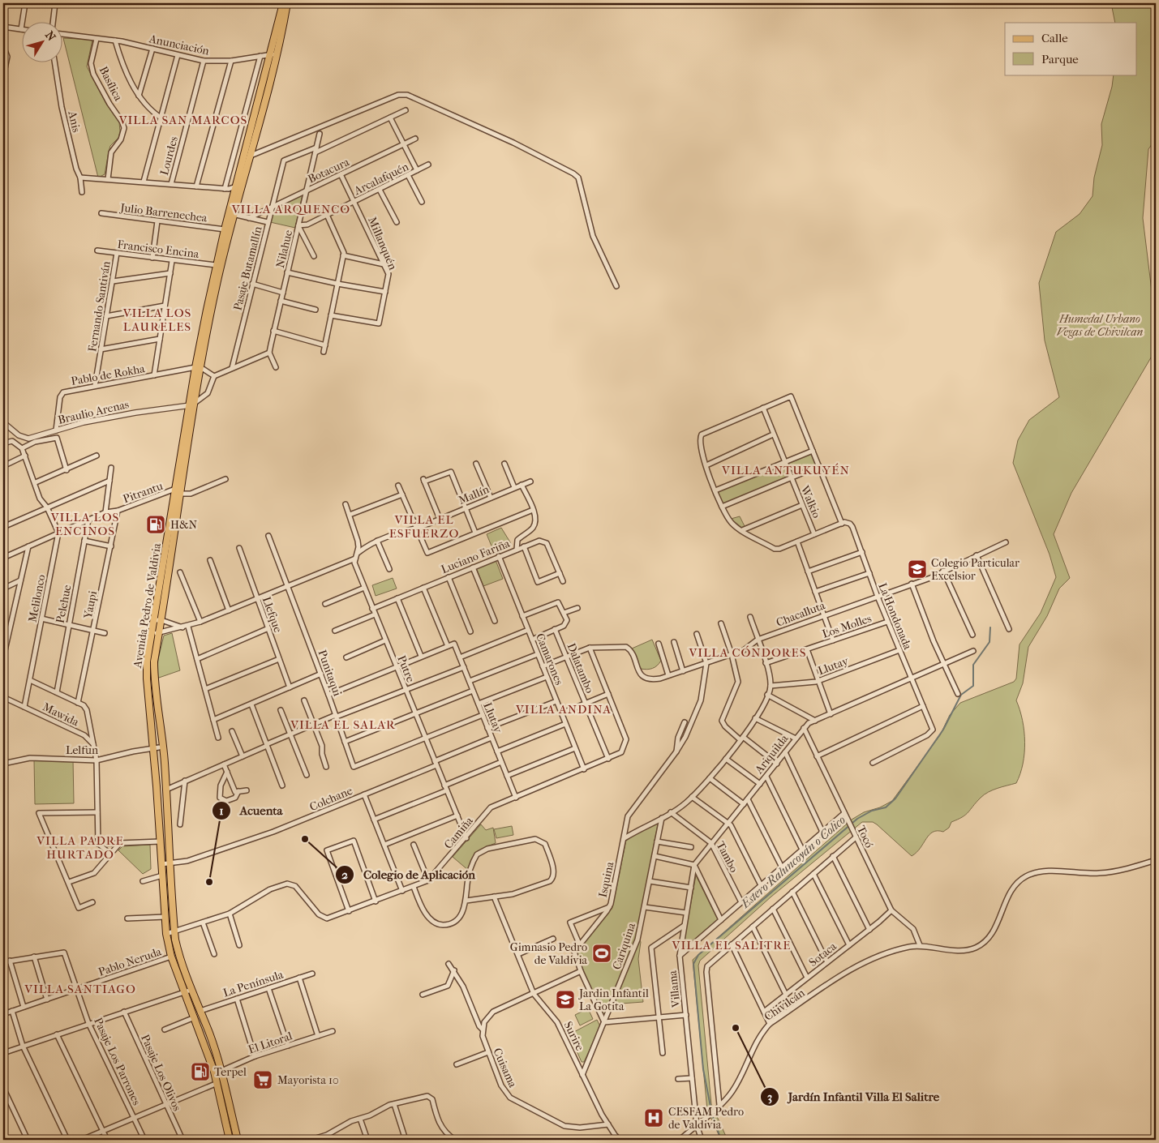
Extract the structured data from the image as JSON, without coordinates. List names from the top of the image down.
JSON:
{
  "streets": {
    "main road": ["Avenida Pedro de Valdivia"],
    "street": [
      "Anunciación",
      "Basílica",
      "Anis",
      "Lourdes",
      "Botacura",
      "Arcalafquén",
      "Julio Barrenechea",
      "Millanquén",
      "Francisco Encina",
      "Nilahue",
      "Pasaje Butamallín",
      "Fernando Santiván",
      "Pablo de Rokha",
      "Braulio Arenas",
      "Pitrantu",
      "Mallín",
      "Walkio",
      "Luciano Fariña",
      "Melilonco",
      "Pelehue",
      "Yaupi",
      "Chacalluta",
      "Llefque",
      "La Hondonada",
      "Los Molles",
      "Camarones",
      "Llutay",
      "Dalatambo",
      "Putre",
      "Punitaqui",
      "Mawida",
      "Lelfun",
      "Ariquilda",
      "Colchane",
      "Camiña",
      "Tocó",
      "Tambo",
      "Isquina",
      "Cariquina",
      "Sotaca",
      "Pablo Neruda",
      "La Península",
      "Villama",
      "Chivilcán",
      "Surire",
      "El Litoral",
      "Pasaje Los Parrones",
      "Cuisama",
      "Pasaje Los Olivos"
    ]
  },
  "crossings": [
    ["Anunciación", "Basílica"],
    ["Anunciación", "Lourdes"],
    ["Anunciación", "Avenida Pedro de Valdivia"],
    ["Botacura", "Millanquén"],
    ["Botacura", "Nilahue"],
    ["Botacura", "Pasaje Butamallín"],
    ["Arcalafquén", "Millanquén"],
    ["Arcalafquén", "Nilahue"],
    ["Julio Barrenechea", "Avenida Pedro de Valdivia"],
    ["Francisco Encina", "Fernando Santiván"],
    ["Francisco Encina", "Avenida Pedro de Valdivia"],
    ["Nilahue", "Pasaje Butamallín"],
    ["Fernando Santiván", "Pablo de Rokha"],
    ["Pablo de Rokha", "Braulio Arenas"],
    ["Pablo de Rokha", "Avenida Pedro de Valdivia"],
    ["Braulio Arenas", "Avenida Pedro de Valdivia"],
    ["Pitrantu", "Melilonco"],
    ["Pitrantu", "Pelehue"],
    ["Pitrantu", "Yaupi"],
    ["Pitrantu", "Avenida Pedro de Valdivia"],
    ["Walkio", "La Hondonada"],
    ["Luciano Fariña", "Camarones"],
    ["Luciano Fariña", "Putre"],
    ["Melilonco", "Mawida"],
    ["Avenida Pedro de Valdivia", "Lelfun"],
    ["Avenida Pedro de Valdivia", "Colchane"],
    ["Avenida Pedro de Valdivia", "Camiña"],
    ["Avenida Pedro de Valdivia", "Pablo Neruda"],
    ["Avenida Pedro de Valdivia", "La Península"],
    ["Avenida Pedro de Valdivia", "El Litoral"],
    ["Chacalluta", "La Hondonada"],
    ["Chacalluta", "Isquina"],
    ["La Hondonada", "Los Molles"],
    ["La Hondonada", "Llutay"],
    ["La Hondonada", "Ariquilda"],
    ["Camarones", "Camiña"],
    ["Llutay", "Colchane"],
    ["Llutay", "Camiña"],
    ["Dalatambo", "Camiña"],
    ["Putre", "Punitaqui"],
    ["Putre", "Colchane"],
    ["Putre", "Camiña"],
    ["Ariquilda", "Tocó"],
    ["Ariquilda", "Tambo"],
    ["Ariquilda", "Villama"],
    ["Tocó", "Sotaca"],
    ["Tocó", "Villama"],
    ["Tocó", "Chivilcán"],
    ["Tambo", "Villama"],
    ["Cariquina", "Surire"],
    ["Pablo Neruda", "Pasaje Los Parrones"],
    ["Villama", "Chivilcán"],
    ["Surire", "Cuisama"]
  ],
  "districts": [
    "VILLA SAN MARCOS",
    "VILLA ARQUENCO",
    "VILLA LOS LAURELES",
    "VILLA ANTUKUYÉN",
    "VILLA LOS ENCINOS",
    "VILLA EL ESFUERZO",
    "VILLA CÓNDORES",
    "VILLA ANDINA",
    "VILLA EL SALAR",
    "VILLA PADRE HURTADO",
    "VILLA EL SALITRE",
    "VILLA SANTIAGO"
  ],
  "water": ["Estero Raluncoyán o Colico"],
  "parks": ["Humedal Urbano Vegas de Chivilcan"],
  "places": {
    "fuel station": ["H&N", "Terpel"],
    "school or university": ["Colegio Particular Excelsior", "Jardin Infantil La Gotita"],
    "other": ["Colegio de Aplicación", "Acuenta", "Jardín Infantil Villa El Salitre"],
    "sports": ["Gimnasio Pedro de Valdivia"],
    "supermarket": ["Mayorista 10"],
    "hospital": ["CESFAM Pedro de Valdivia"]
  },
  "legend": ["Calle", "Parque"],
  "north": "top right"
}
